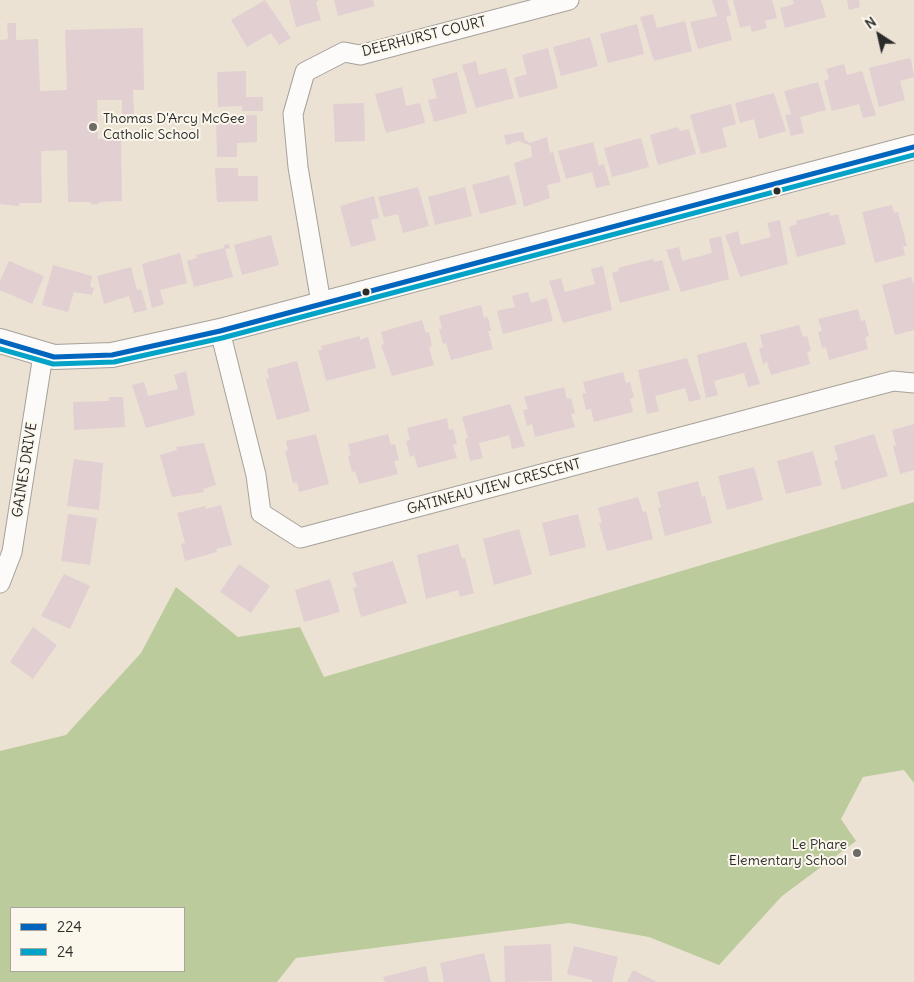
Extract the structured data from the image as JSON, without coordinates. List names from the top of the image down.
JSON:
{
  "streets": {
    "street": ["DEERHURST COURT", "GAINES DRIVE", "GATINEAU VIEW CRESCENT"]
  },
  "places": ["Thomas D'Arcy McGee Catholic School", "Le Phare Elementary School"],
  "lines": ["transit line 224", "transit line 24"],
  "legend": ["224", "24"],
  "north": "top left"
}
